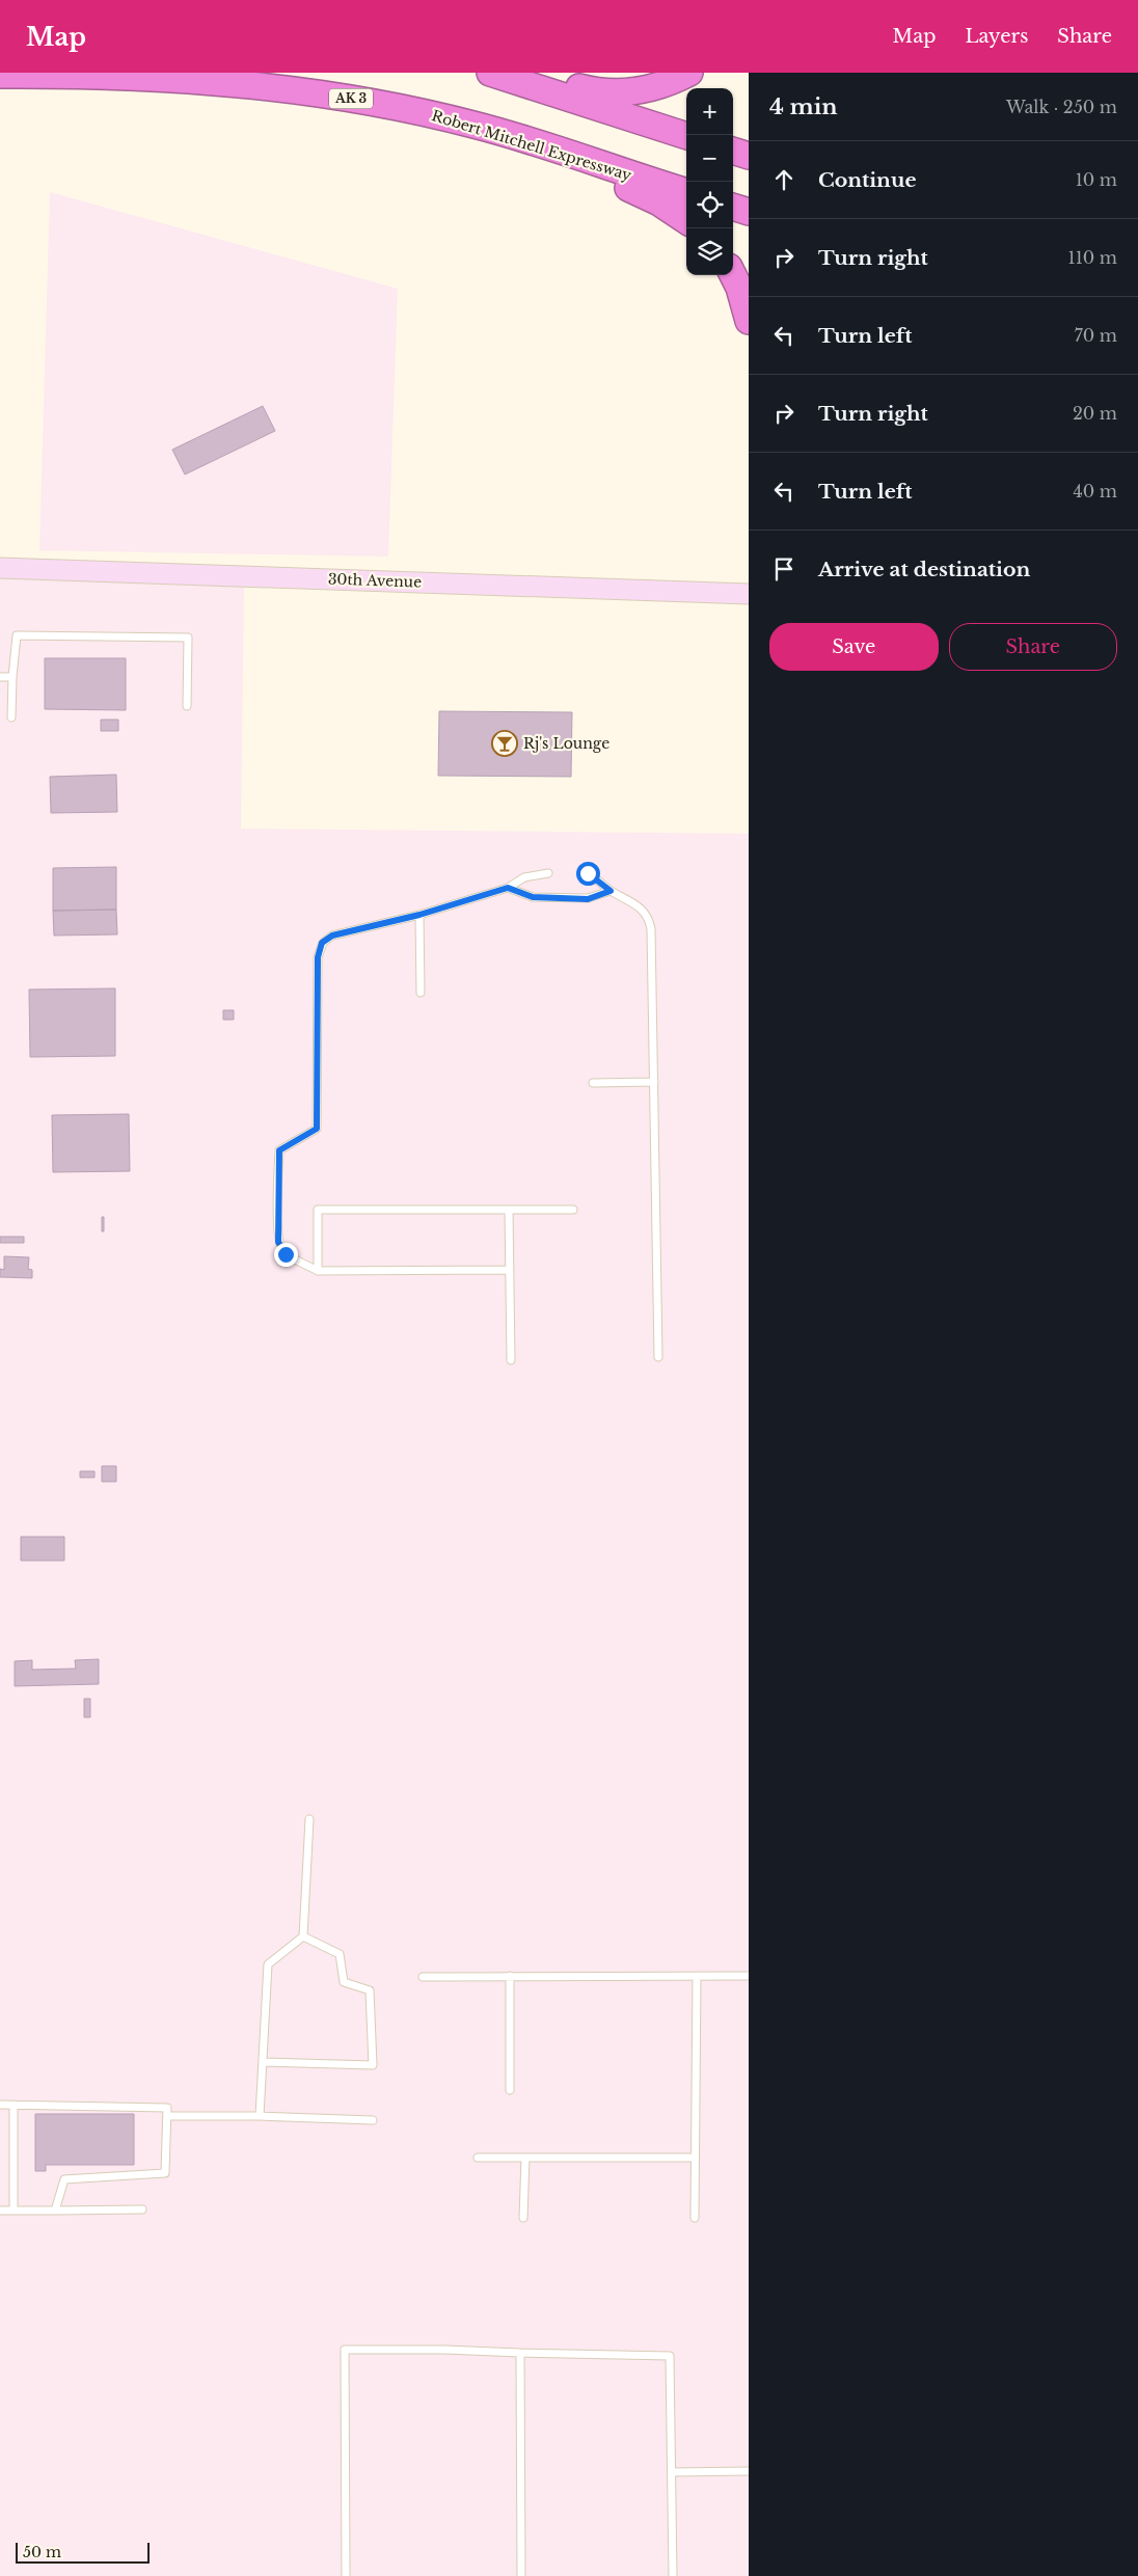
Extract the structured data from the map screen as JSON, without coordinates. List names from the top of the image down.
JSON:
{
  "streets": {
    "highway": ["AK 3", "Robert Mitchell Expressway"],
    "street": ["30th Avenue"]
  },
  "places": {
    "bar": ["Rj's Lounge"]
  },
  "scale_bar": "50 m",
  "page": {
    "header": "Map",
    "nav": ["Map", "Layers", "Share"],
    "heading": ["4 min", "Walk · 250 m"],
    "map_buttons": ["+", "−"],
    "list": [
      ["Continue", "10 m"],
      ["Turn right", "110 m"],
      ["Turn left", "70 m"],
      ["Turn right", "20 m"],
      ["Turn left", "40 m"],
      "Arrive at destination"
    ],
    "buttons": ["Save", "Share"],
    "scale": "50 m"
  }
}
